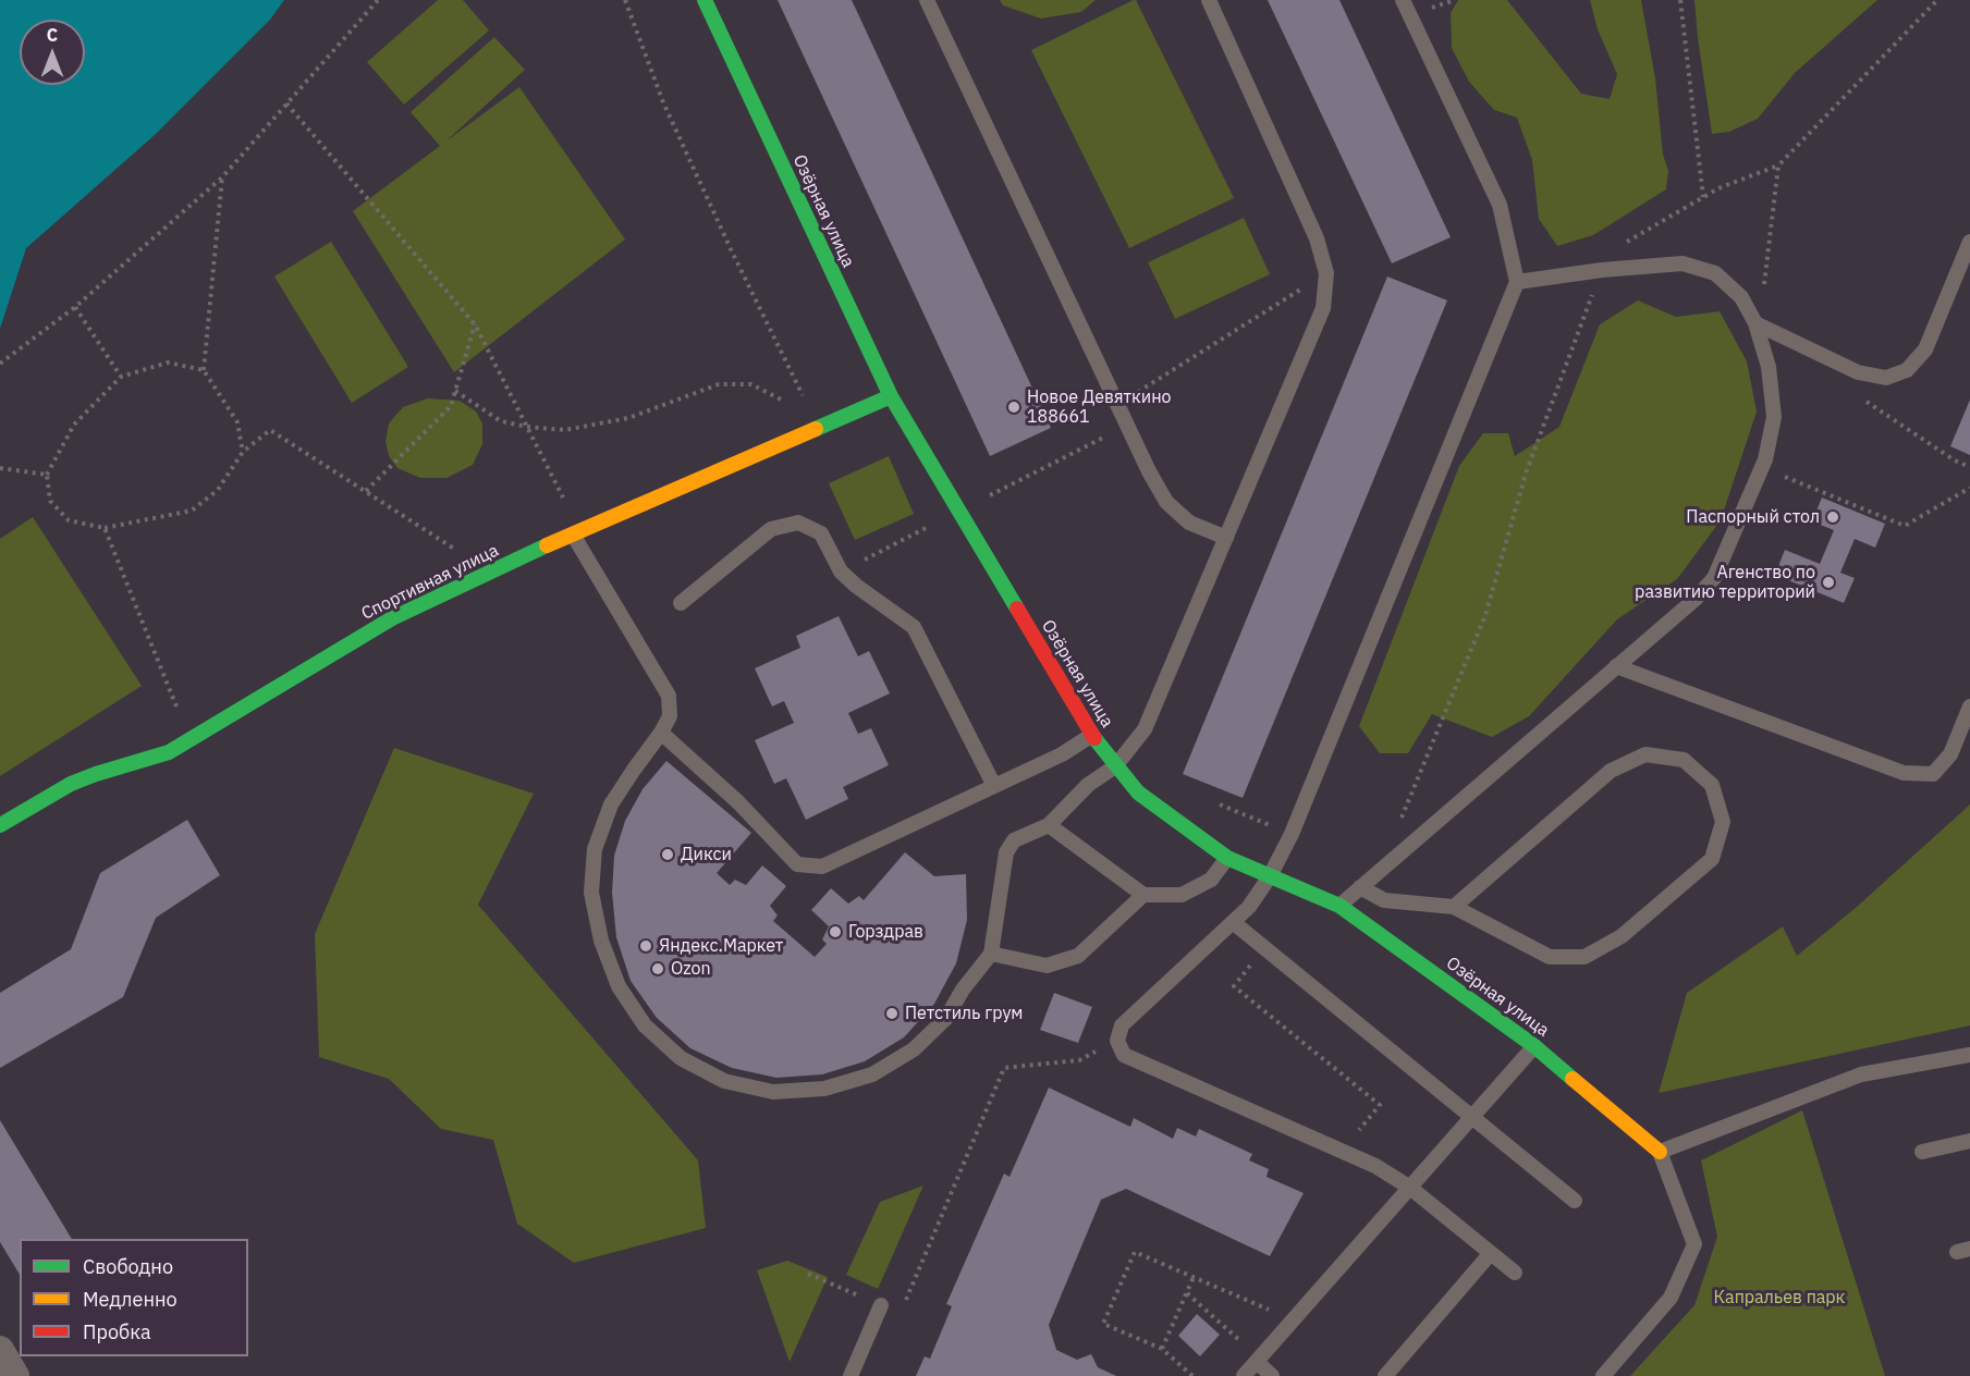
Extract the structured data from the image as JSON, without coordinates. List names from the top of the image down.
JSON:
{
  "streets": {
    "street": ["Озёрная улица", "Спортивная улица"]
  },
  "crossings": [
    ["Озёрная улица", "Спортивная улица"]
  ],
  "parks": ["Капральев парк"],
  "places": [
    "Новое Девяткино 188661",
    "Паспорный стол",
    "Агенство по развитию территорий",
    "Дикси",
    "Горздрав",
    "Яндекс.Маркет",
    "Ozon",
    "Петстиль грум"
  ],
  "legend": ["Свободно", "Медленно", "Пробка"],
  "north": "top"
}
